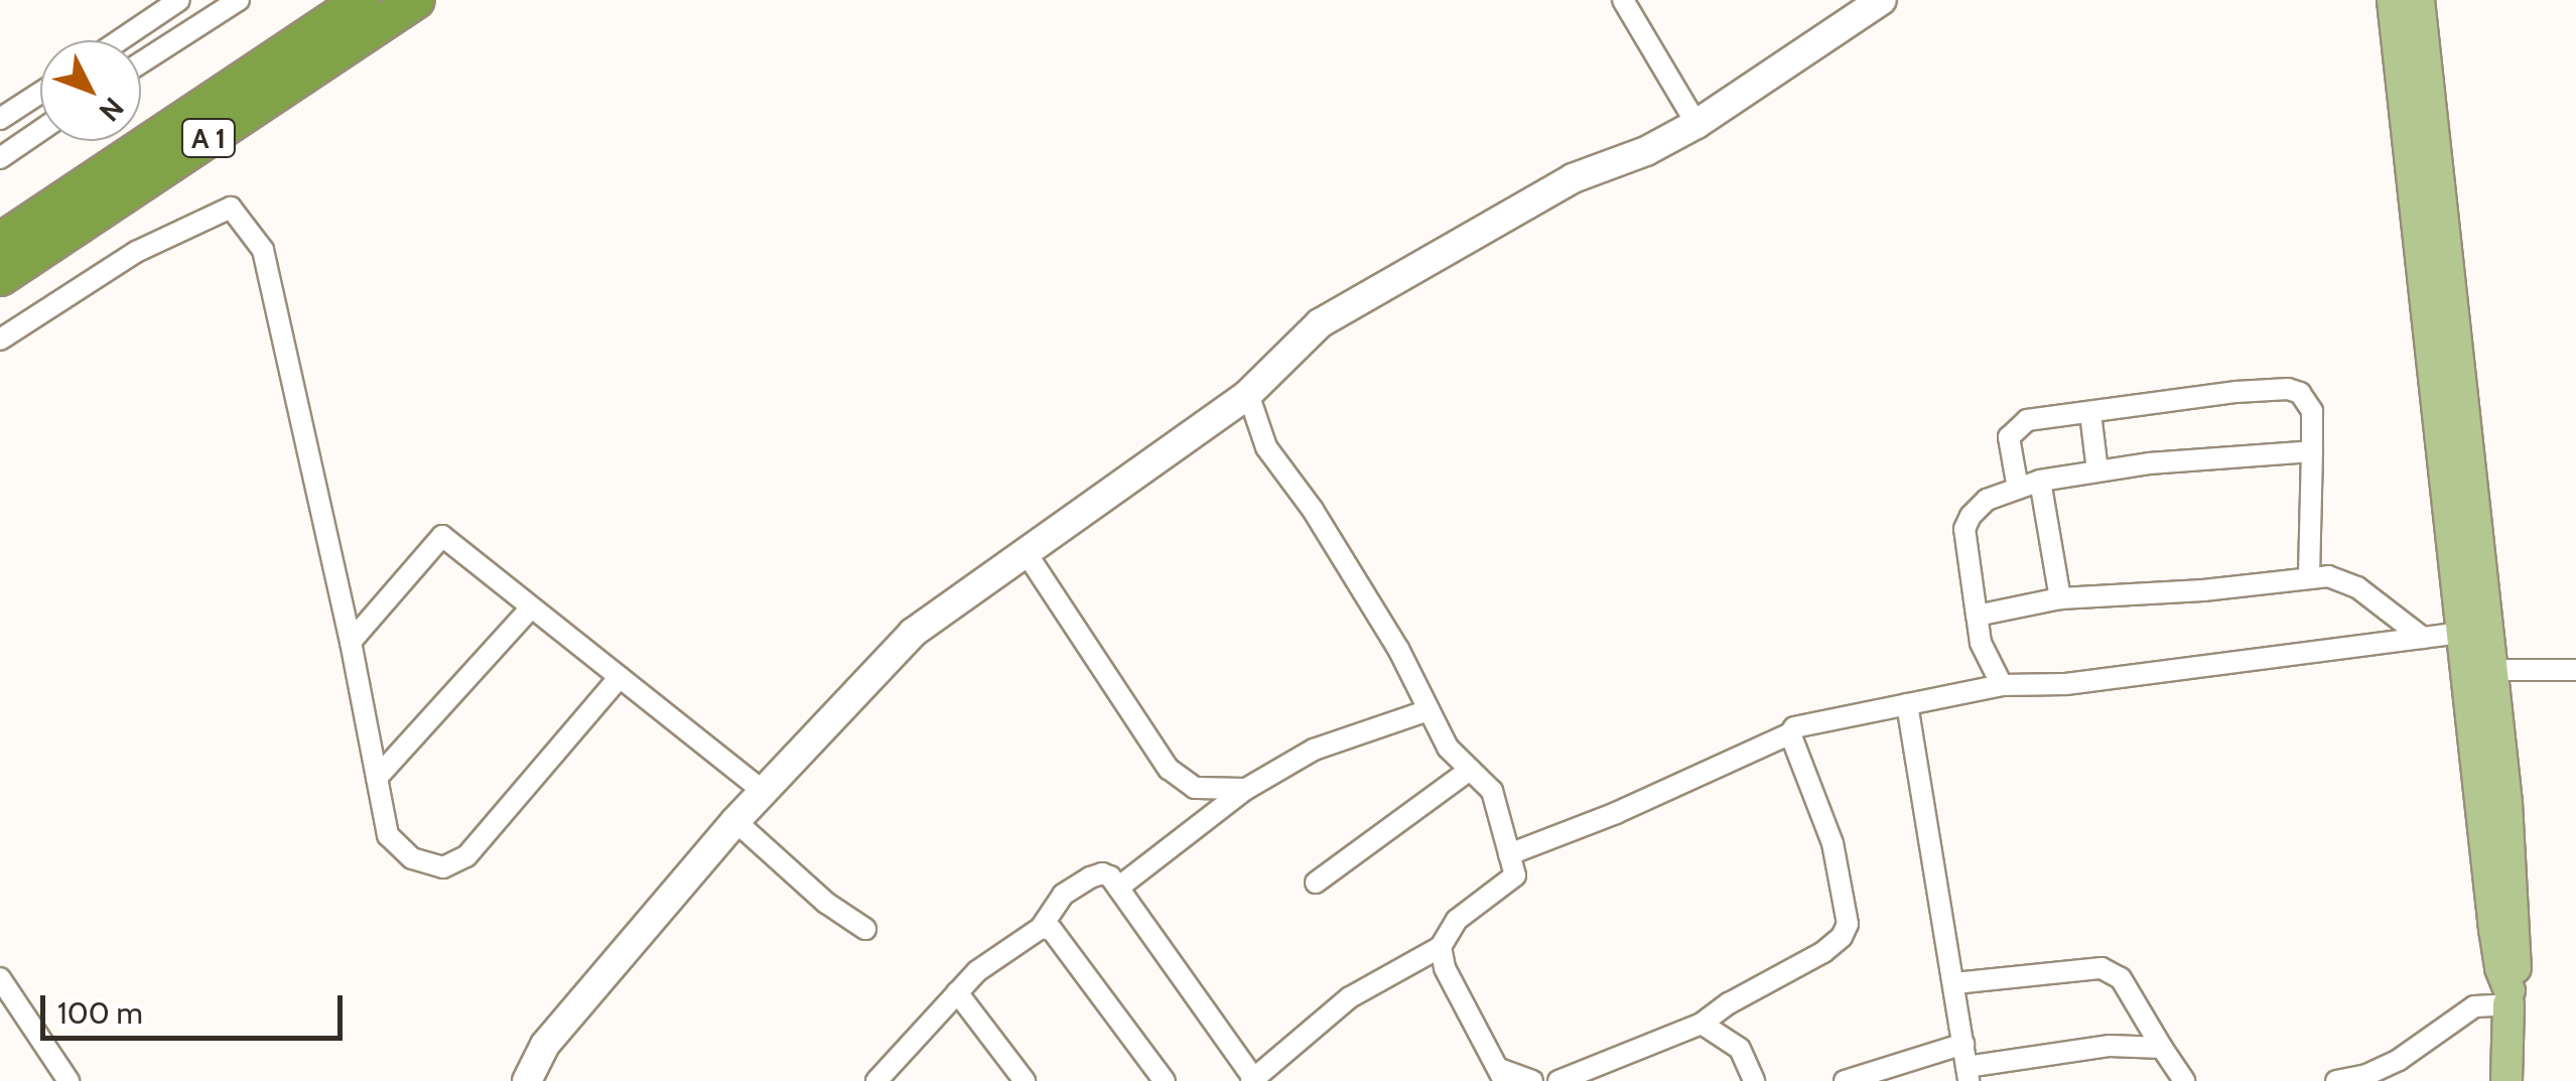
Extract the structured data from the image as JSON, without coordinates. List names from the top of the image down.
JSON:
{
  "streets": {
    "highway": ["A 1"]
  },
  "scale_bar": "100 m",
  "north": "bottom right"
}
